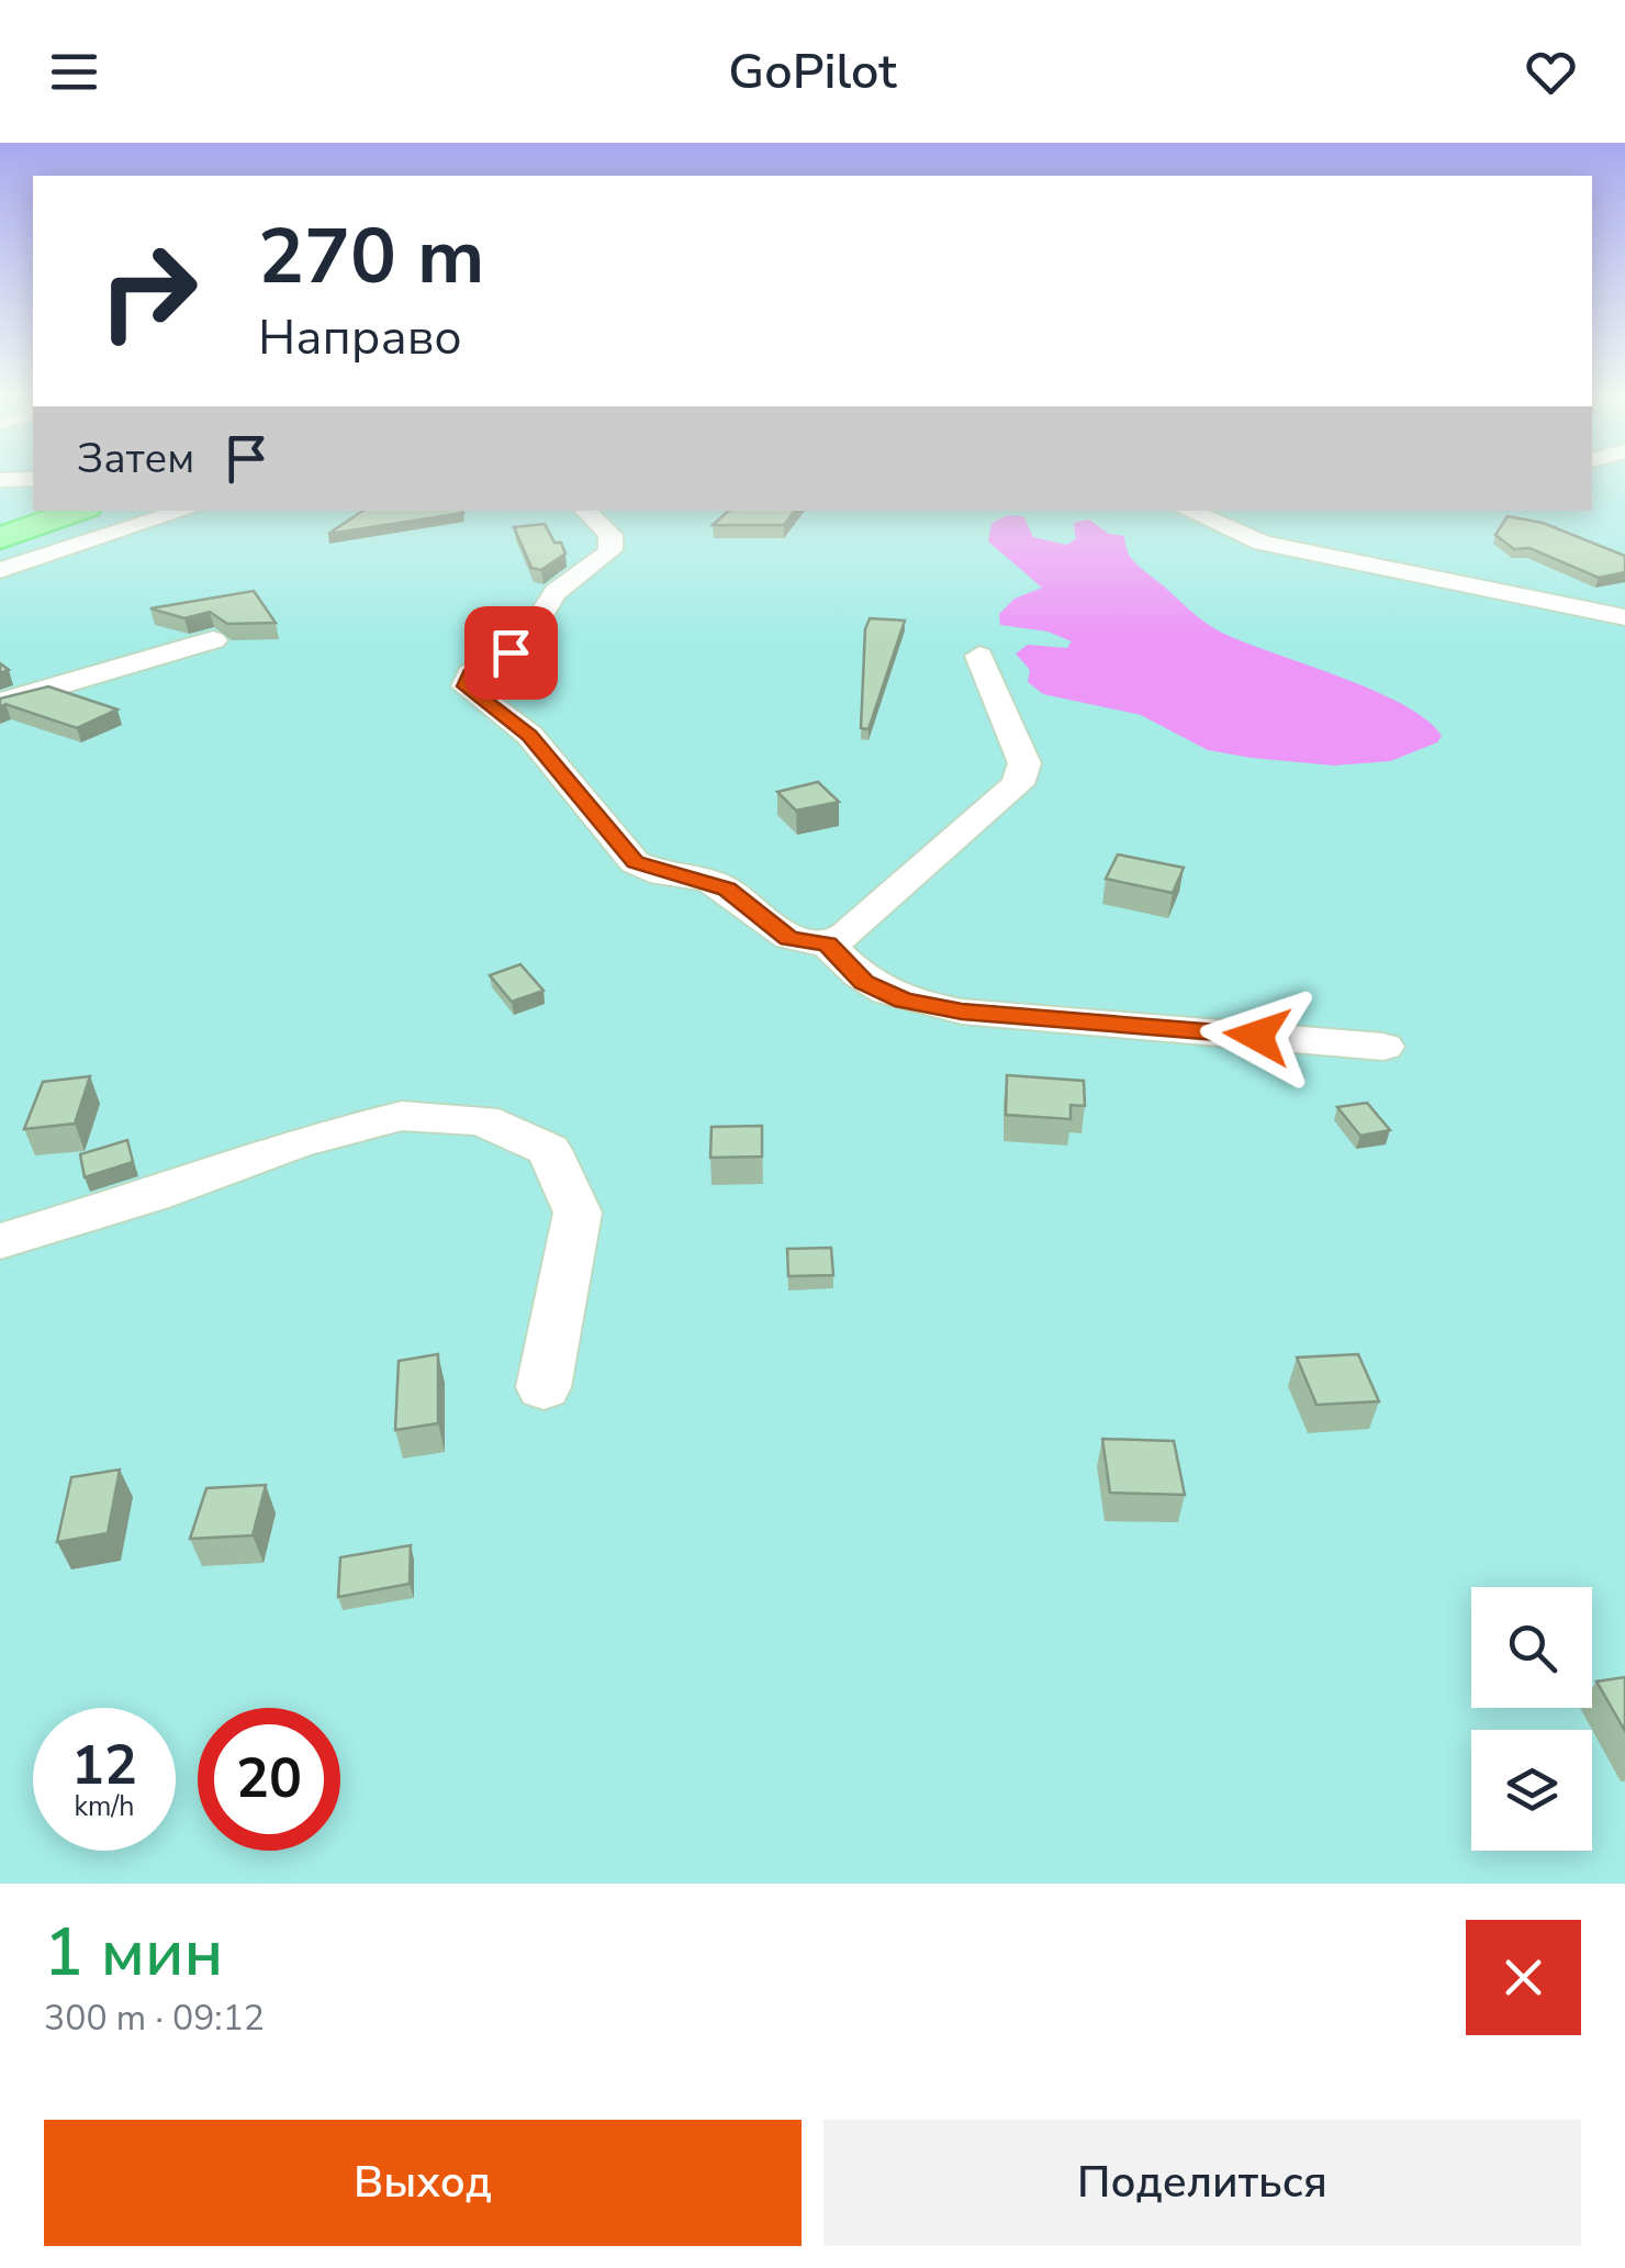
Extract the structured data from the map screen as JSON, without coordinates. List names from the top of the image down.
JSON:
{
  "page": {
    "header": "GoPilot",
    "turn": ["270 m", "Направо"],
    "then": "Затем",
    "speed": "12 km/h",
    "limit": "20",
    "heading": ["1 мин", "300 m · 09:12"],
    "buttons": ["Выход", "Поделиться"]
  }
}
